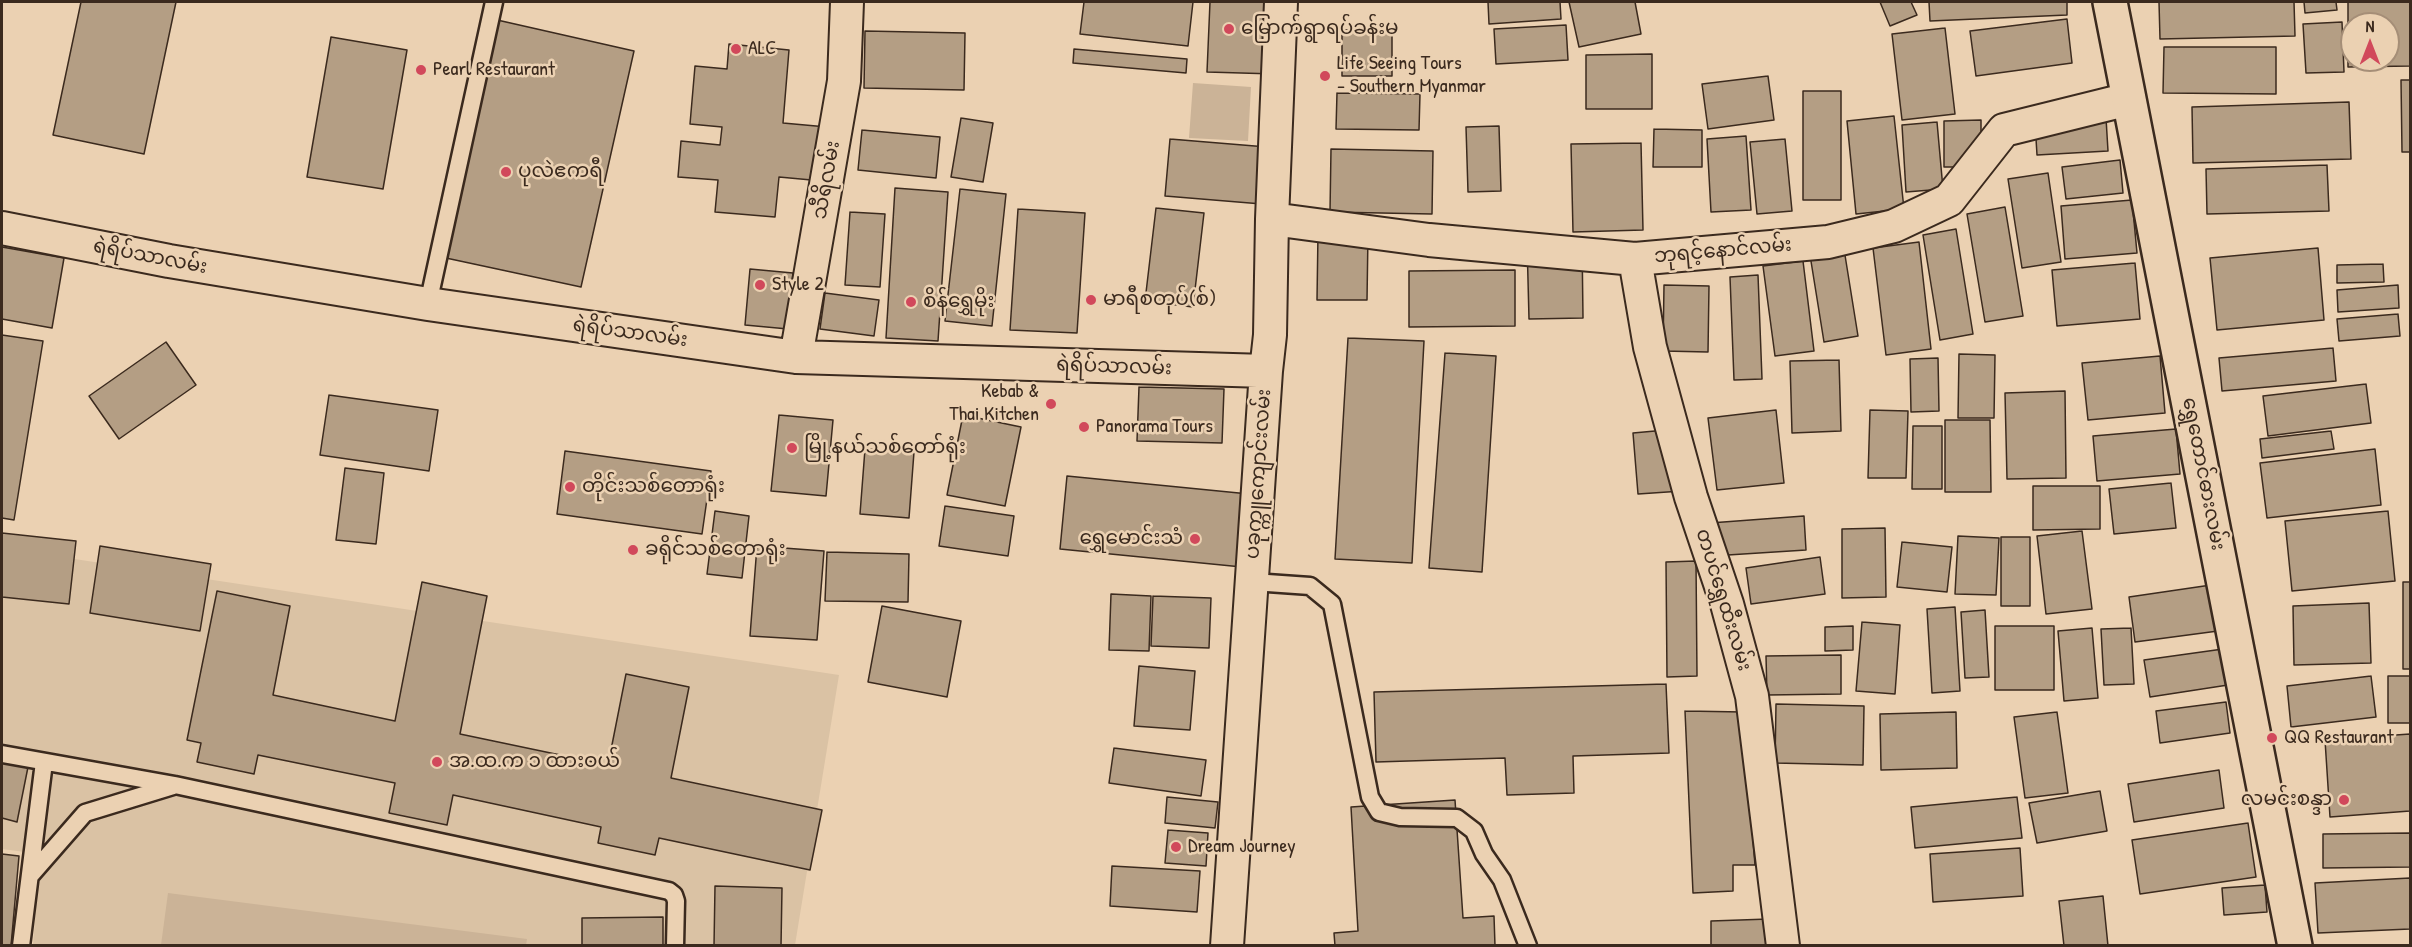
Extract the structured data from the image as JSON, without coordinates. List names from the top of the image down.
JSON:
{
  "streets": {
    "street": [
      "သီရိလမ်း",
      "ဘုရင့်နောင်လမ်း",
      "ရဲရိပ်သာလမ်း",
      "ပခုက္ကူကျောင်းလမ်း",
      "ရွှေတောင်ဓားလမ်း",
      "တပင်ရွှေထီးလမ်း"
    ]
  },
  "crossings": [
    ["သီရိလမ်း", "ရဲရိပ်သာလမ်း"],
    ["ဘုရင့်နောင်လမ်း", "ပခုက္ကူကျောင်းလမ်း"],
    ["ဘုရင့်နောင်လမ်း", "ရွှေတောင်ဓားလမ်း"],
    ["ဘုရင့်နောင်လမ်း", "တပင်ရွှေထီးလမ်း"],
    ["ရဲရိပ်သာလမ်း", "ပခုက္ကူကျောင်းလမ်း"]
  ],
  "places": [
    "မြောက်ရွာရပ်ခန်းမ",
    "ALC",
    "Pearl Restaurant",
    "Life Seeing Tours - Southern Myanmar",
    "ပုလဲဧကရီ",
    "Style 2",
    "မာရီစတုပ်(စ်)",
    "စိန်ရွှေမိုး",
    "Kebab & Thai Kitchen",
    "Panorama Tours",
    "မြို့နယ်သစ်တော်ရုံး",
    "တိုင်းသစ်တောရုံး",
    "ရွှေမောင်းသံ",
    "ခရိုင်သစ်တောရုံး",
    "QQ Restaurant",
    "အ.ထ.က ၁ ထားဝယ်",
    "လမင်းစန္ဒာ",
    "Dream Journey"
  ],
  "north": "top"
}
